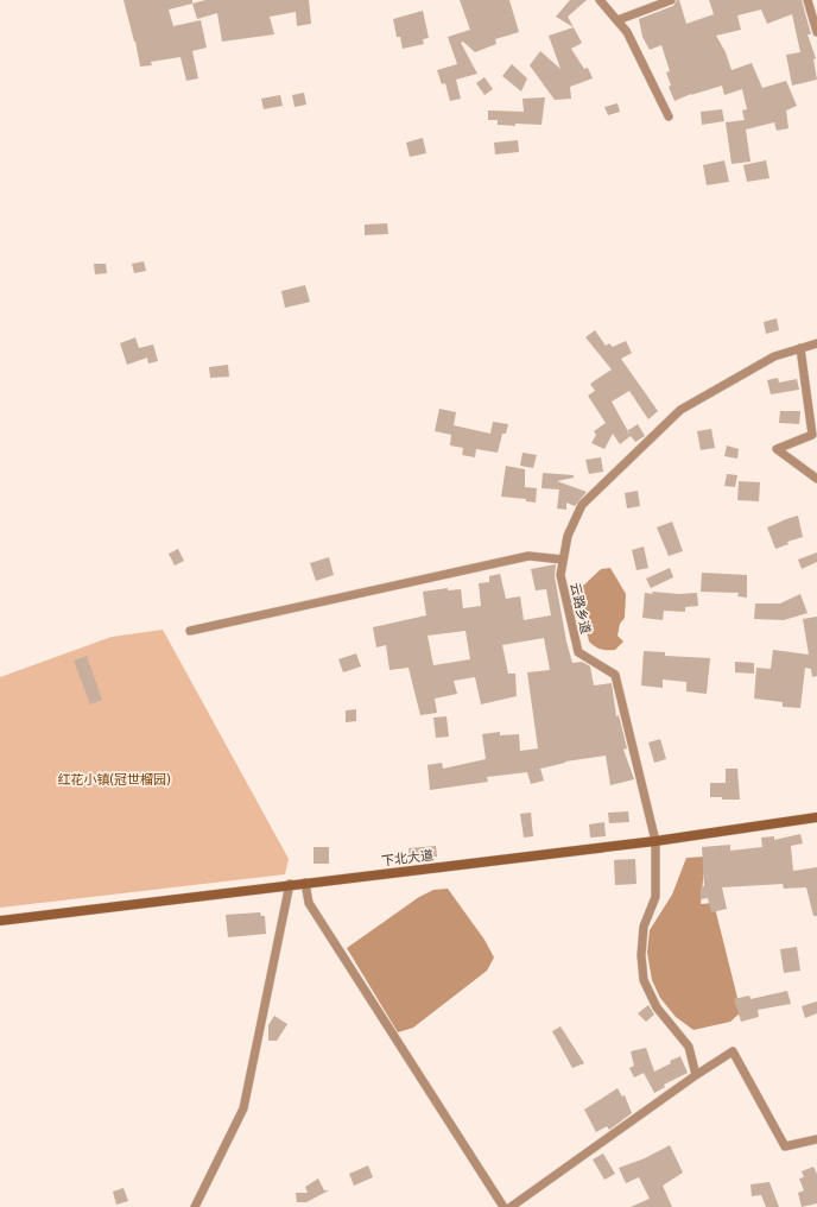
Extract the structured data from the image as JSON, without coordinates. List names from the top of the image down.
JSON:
{
  "streets": {
    "street": ["云路乡道", "下北大道"]
  },
  "crossings": [
    ["云路乡道", "下北大道"]
  ],
  "parks": ["红花小镇(冠世榴园)"]
}
